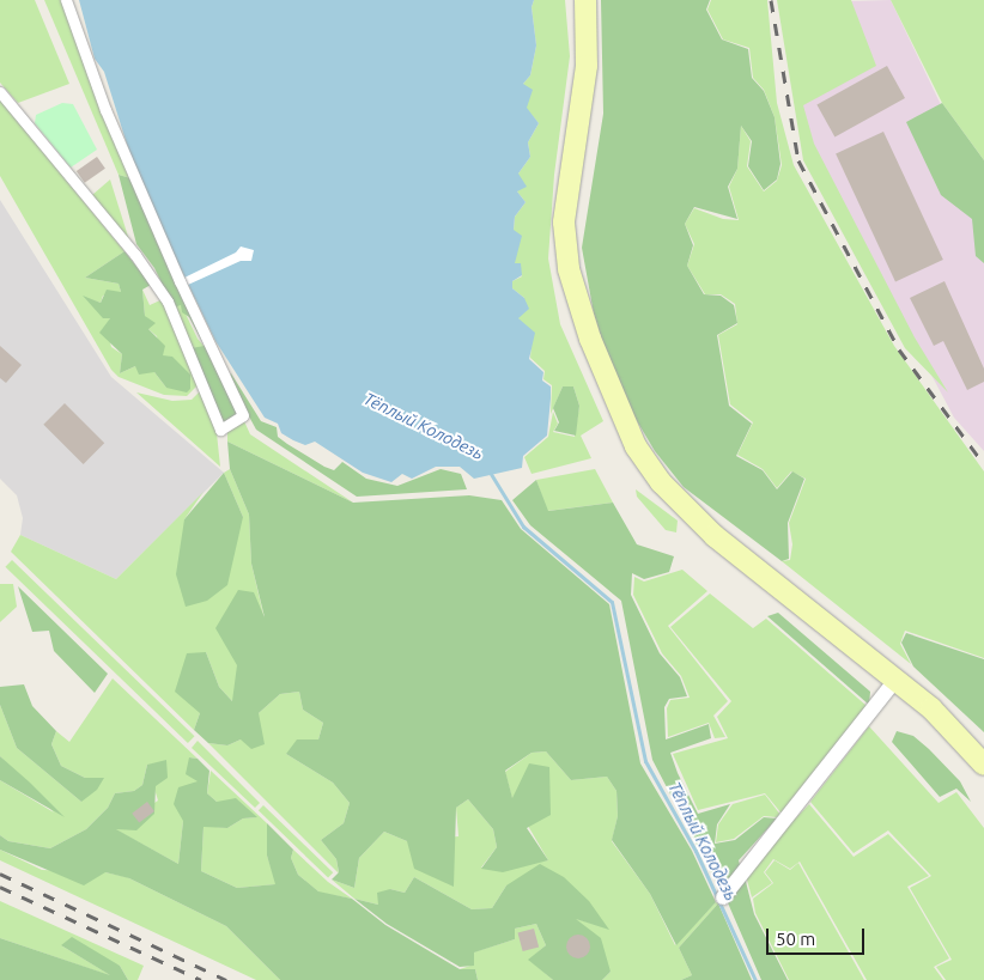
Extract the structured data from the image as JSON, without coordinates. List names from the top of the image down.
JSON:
{
  "water": ["Тёплый Колодезь"],
  "scale_bar": "50 m"
}
